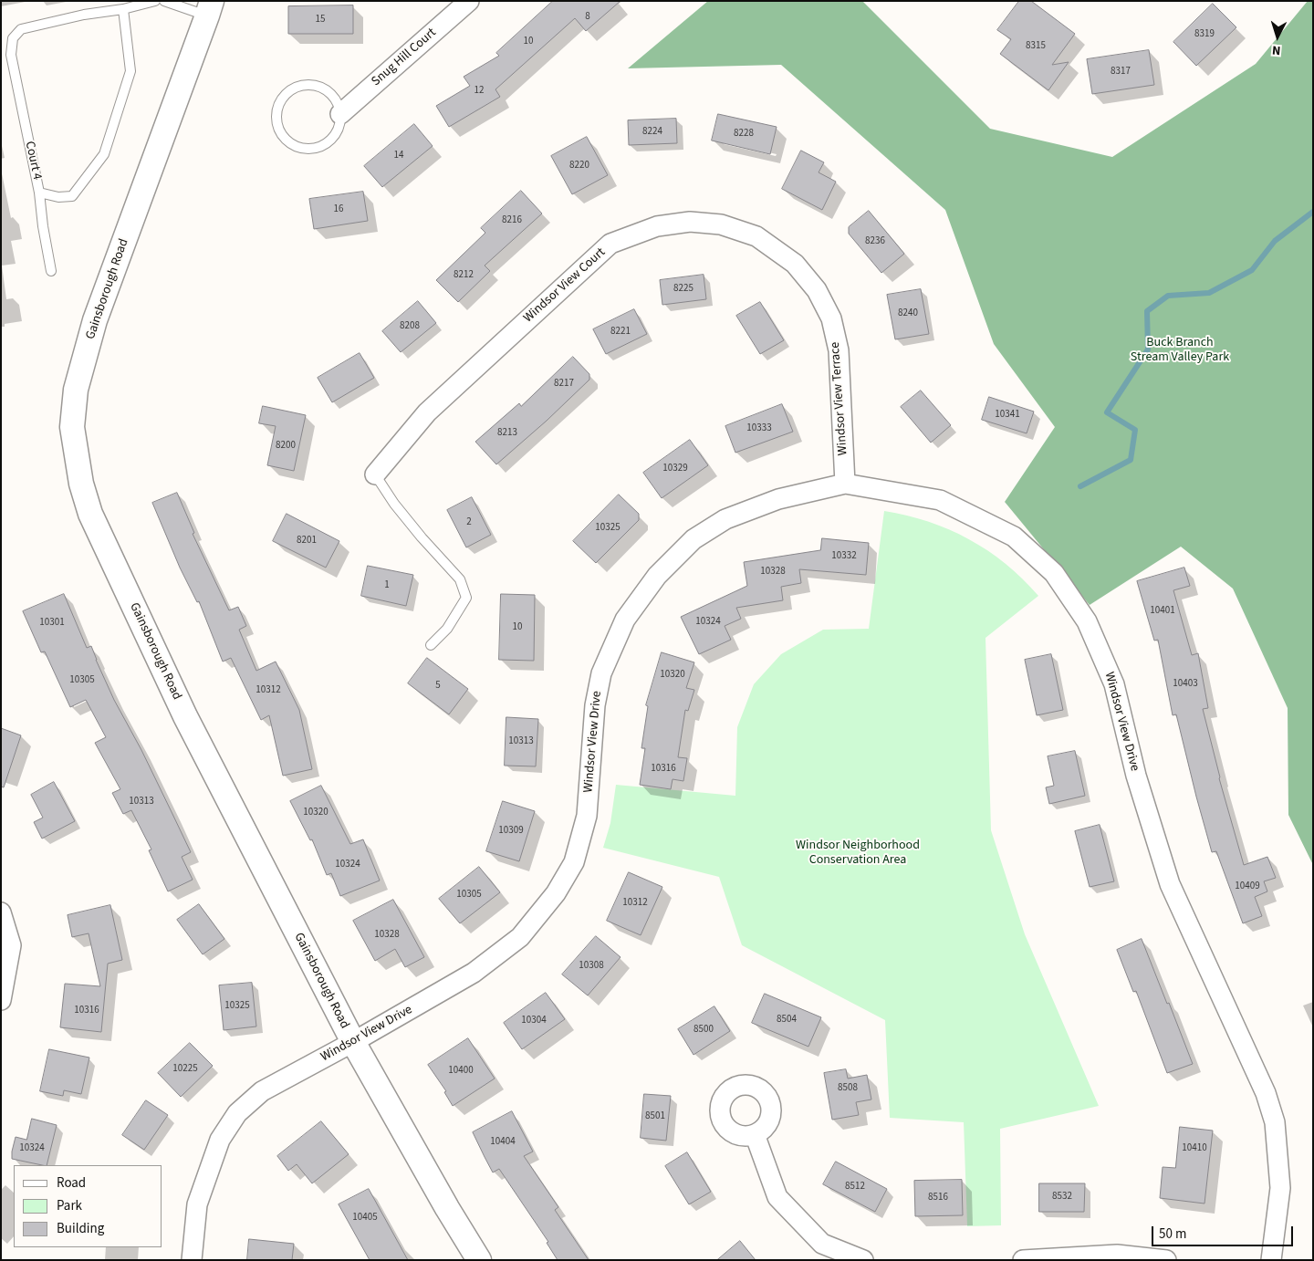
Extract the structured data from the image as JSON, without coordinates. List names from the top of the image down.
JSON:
{
  "streets": {
    "street": [
      "Snug Hill Court",
      "Windsor View Court",
      "Gainsborough Road",
      "Windsor View Terrace",
      "Windsor View Drive"
    ],
    "lane": ["Court 4"]
  },
  "crossings": [
    ["Windsor View Court", "Windsor View Terrace"],
    ["Gainsborough Road", "Windsor View Drive"],
    ["Windsor View Terrace", "Windsor View Drive"]
  ],
  "parks": ["Buck Branch Stream Valley Park", "Windsor Neighborhood Conservation Area"],
  "house_numbers": [
    "8",
    "15",
    "8319",
    "10",
    "8315",
    "8317",
    "12",
    "8224",
    "8228",
    "14",
    "8220",
    "16",
    "8216",
    "8236",
    "8212",
    "8225",
    "8240",
    "8208",
    "8221",
    "8217",
    "10341",
    "10333",
    "8213",
    "8200",
    "10329",
    "2",
    "10325",
    "8201",
    "10332",
    "10328",
    "1",
    "10401",
    "10324",
    "10301",
    "10",
    "10320",
    "10305",
    "10403",
    "5",
    "10312",
    "10313",
    "10316",
    "10313",
    "10320",
    "10309",
    "10324",
    "10409",
    "10305",
    "10312",
    "10328",
    "10308",
    "10325",
    "10316",
    "8504",
    "10304",
    "8500",
    "10225",
    "10400",
    "8508",
    "8501",
    "10404",
    "10324",
    "10410",
    "8512",
    "8532",
    "8516",
    "10405"
  ],
  "legend": ["Road", "Park", "Building"],
  "scale_bar": "50 m",
  "north": "bottom"
}
